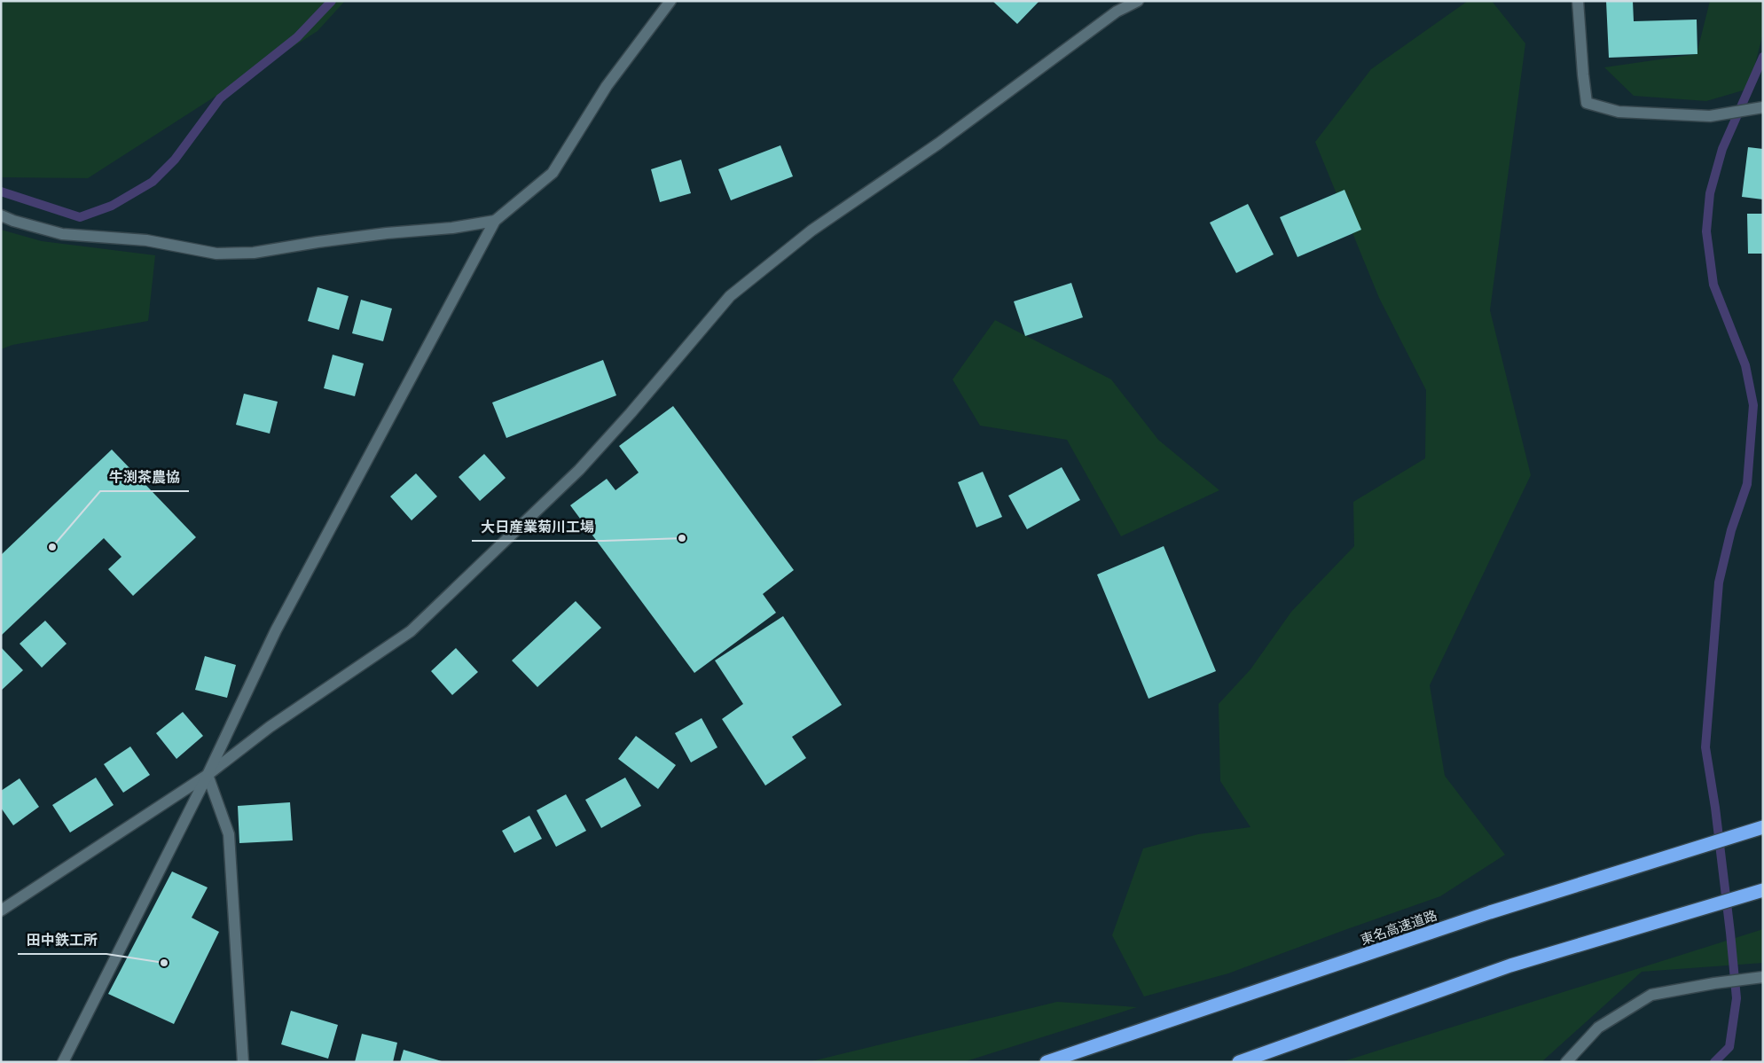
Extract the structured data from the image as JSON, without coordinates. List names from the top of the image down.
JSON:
{
  "streets": {
    "highway": ["東名高速道路"]
  },
  "places": ["大日産業菊川工場", "牛渕茶農協", "田中鉄工所"]
}
